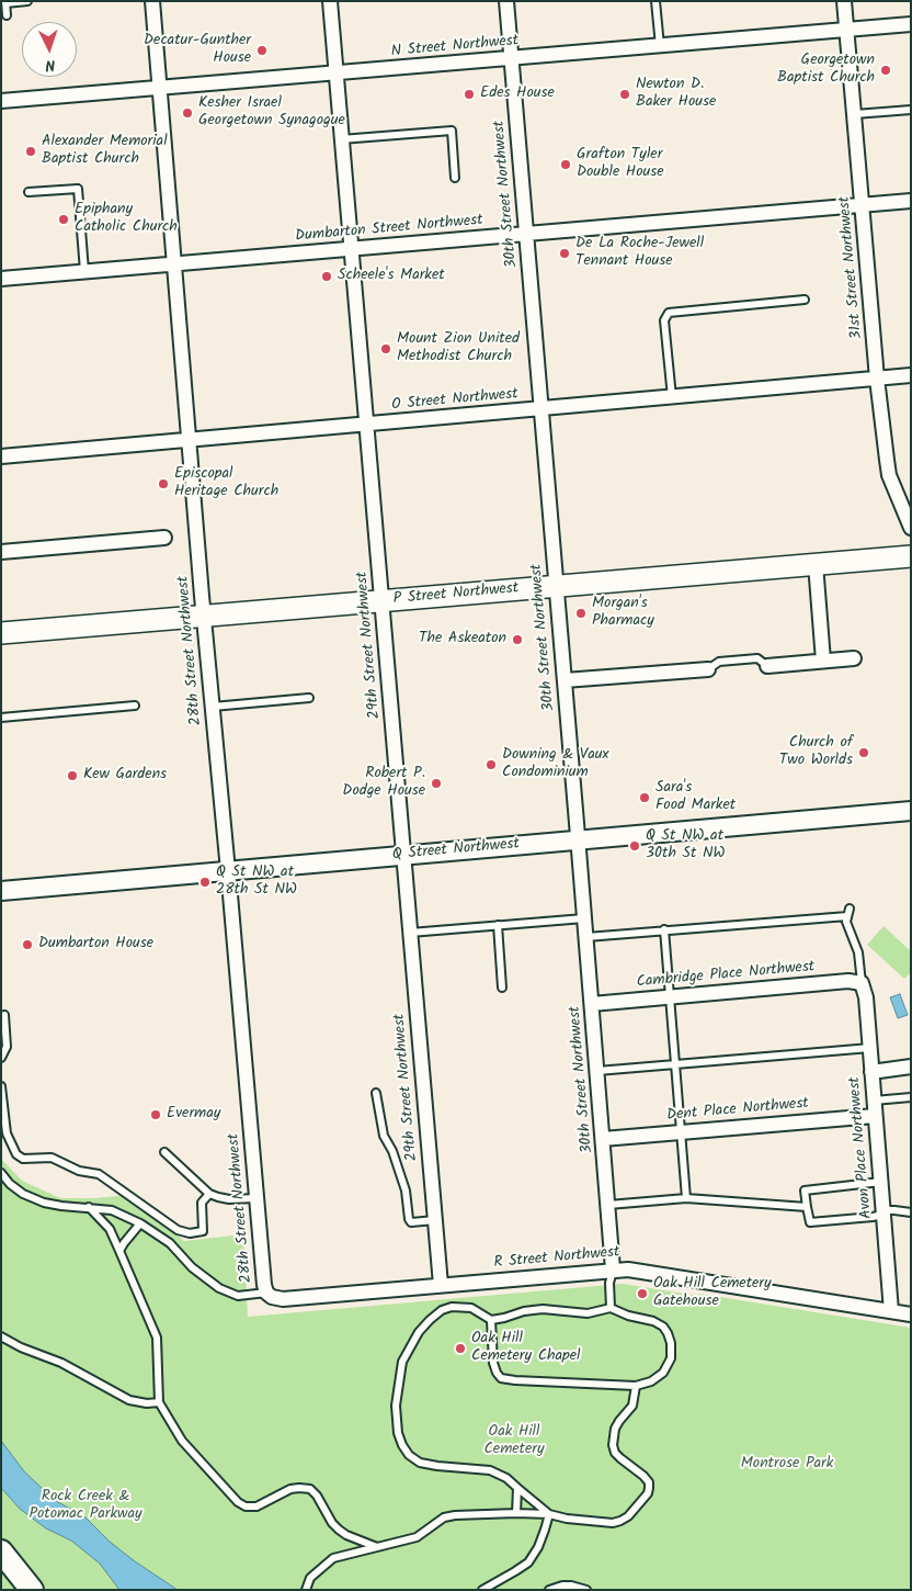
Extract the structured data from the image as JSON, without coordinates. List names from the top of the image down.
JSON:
{
  "streets": {
    "main road": ["P Street Northwest"],
    "street": [
      "N Street Northwest",
      "30th Street Northwest",
      "Dumbarton Street Northwest",
      "31st Street Northwest",
      "O Street Northwest",
      "29th Street Northwest",
      "28th Street Northwest",
      "Q Street Northwest",
      "Cambridge Place Northwest",
      "Dent Place Northwest",
      "Avon Place Northwest",
      "R Street Northwest"
    ]
  },
  "crossings": [
    ["N Street Northwest", "30th Street Northwest"],
    ["N Street Northwest", "31st Street Northwest"],
    ["N Street Northwest", "29th Street Northwest"],
    ["N Street Northwest", "28th Street Northwest"],
    ["30th Street Northwest", "Dumbarton Street Northwest"],
    ["30th Street Northwest", "O Street Northwest"],
    ["30th Street Northwest", "P Street Northwest"],
    ["30th Street Northwest", "Q Street Northwest"],
    ["30th Street Northwest", "Cambridge Place Northwest"],
    ["30th Street Northwest", "Dent Place Northwest"],
    ["30th Street Northwest", "R Street Northwest"],
    ["Dumbarton Street Northwest", "31st Street Northwest"],
    ["Dumbarton Street Northwest", "29th Street Northwest"],
    ["Dumbarton Street Northwest", "28th Street Northwest"],
    ["31st Street Northwest", "O Street Northwest"],
    ["O Street Northwest", "29th Street Northwest"],
    ["O Street Northwest", "28th Street Northwest"],
    ["P Street Northwest", "29th Street Northwest"],
    ["P Street Northwest", "28th Street Northwest"],
    ["29th Street Northwest", "Q Street Northwest"],
    ["29th Street Northwest", "R Street Northwest"],
    ["28th Street Northwest", "Q Street Northwest"],
    ["28th Street Northwest", "R Street Northwest"],
    ["Cambridge Place Northwest", "Avon Place Northwest"],
    ["Dent Place Northwest", "Avon Place Northwest"],
    ["Avon Place Northwest", "R Street Northwest"]
  ],
  "parks": ["Oak Hill Cemetery", "Montrose Park", "Rock Creek & Potomac Parkway"],
  "places": [
    "Decatur-Gunther House",
    "Georgetown Baptist Church",
    "Edes House",
    "Newton D. Baker House",
    "Kesher Israel Georgetown Synagogue",
    "Alexander Memorial Baptist Church",
    "Grafton Tyler Double House",
    "Epiphany Catholic Church",
    "De La Roche-Jewell Tennant House",
    "Scheele's Market",
    "Mount Zion United Methodist Church",
    "Episcopal Heritage Church",
    "Morgan's Pharmacy",
    "The Askeaton",
    "Church of Two Worlds",
    "Downing & Vaux Condominium",
    "Kew Gardens",
    "Robert P. Dodge House",
    "Sara's Food Market",
    "Q St NW at 30th St NW",
    "Q St NW at 28th St NW",
    "Dumbarton House",
    "Evermay",
    "Oak Hill Cemetery Gatehouse",
    "Oak Hill Cemetery Chapel"
  ],
  "north": "bottom"
}
